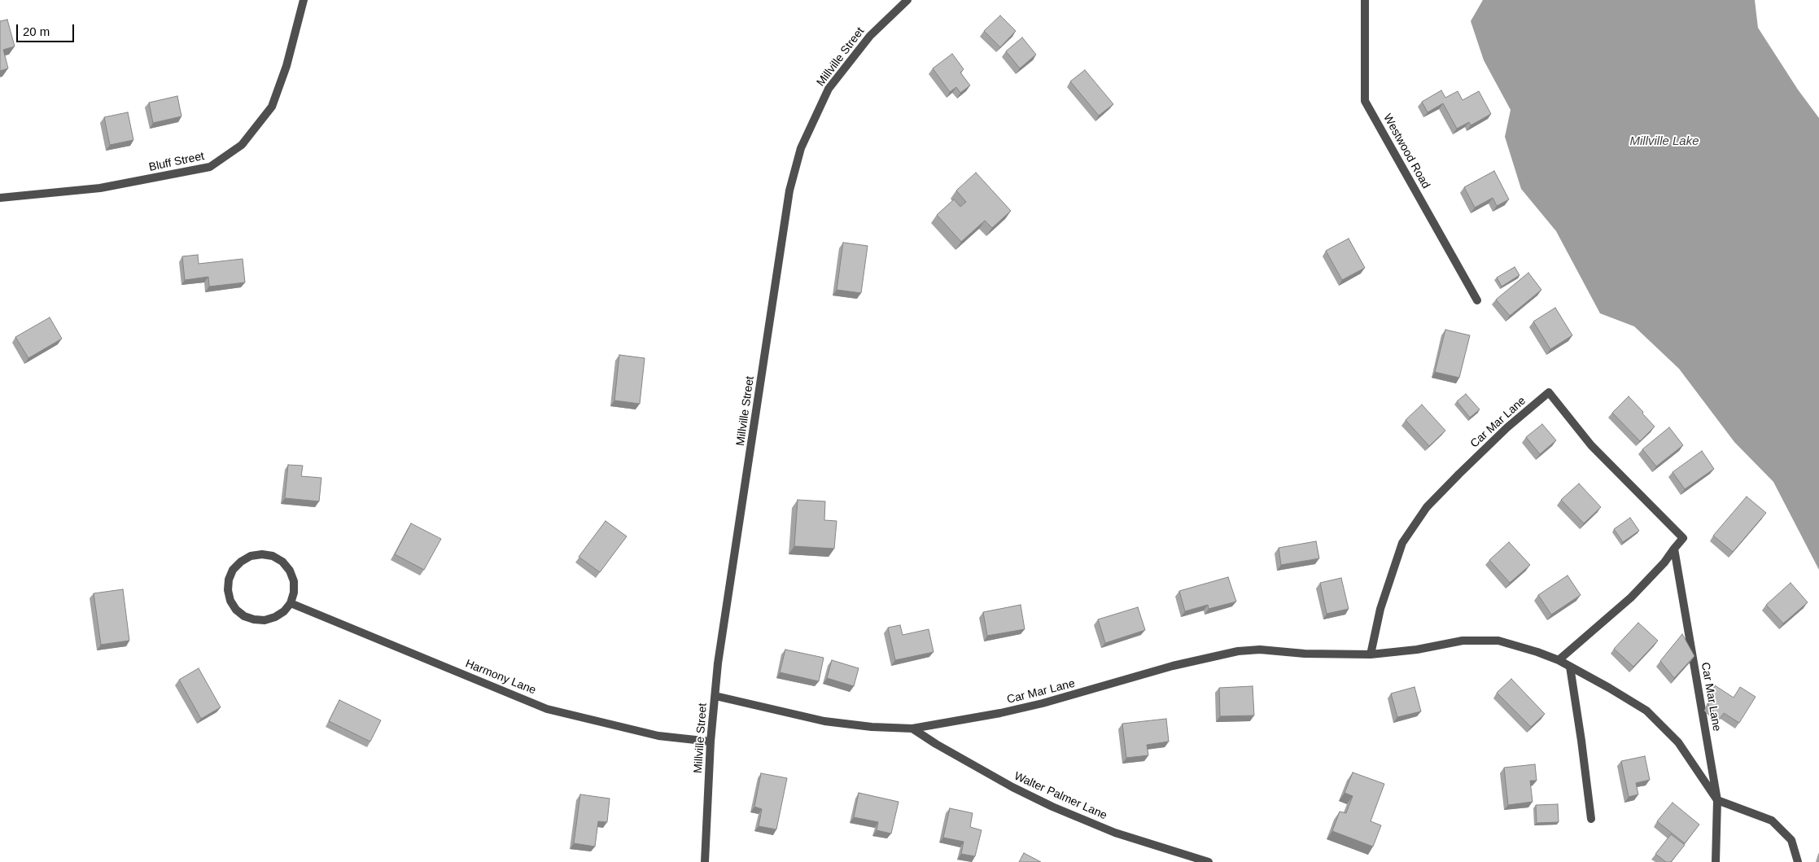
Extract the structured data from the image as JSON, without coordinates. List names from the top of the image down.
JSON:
{
  "streets": {
    "street": [
      "Millville Street",
      "Westwood Road",
      "Bluff Street",
      "Car Mar Lane",
      "Harmony Lane",
      "Walter Palmer Lane"
    ]
  },
  "crossings": [
    ["Millville Street", "Car Mar Lane"],
    ["Millville Street", "Harmony Lane"],
    ["Car Mar Lane", "Walter Palmer Lane"]
  ],
  "water": ["Millville Lake"],
  "scale_bar": "20 m"
}
